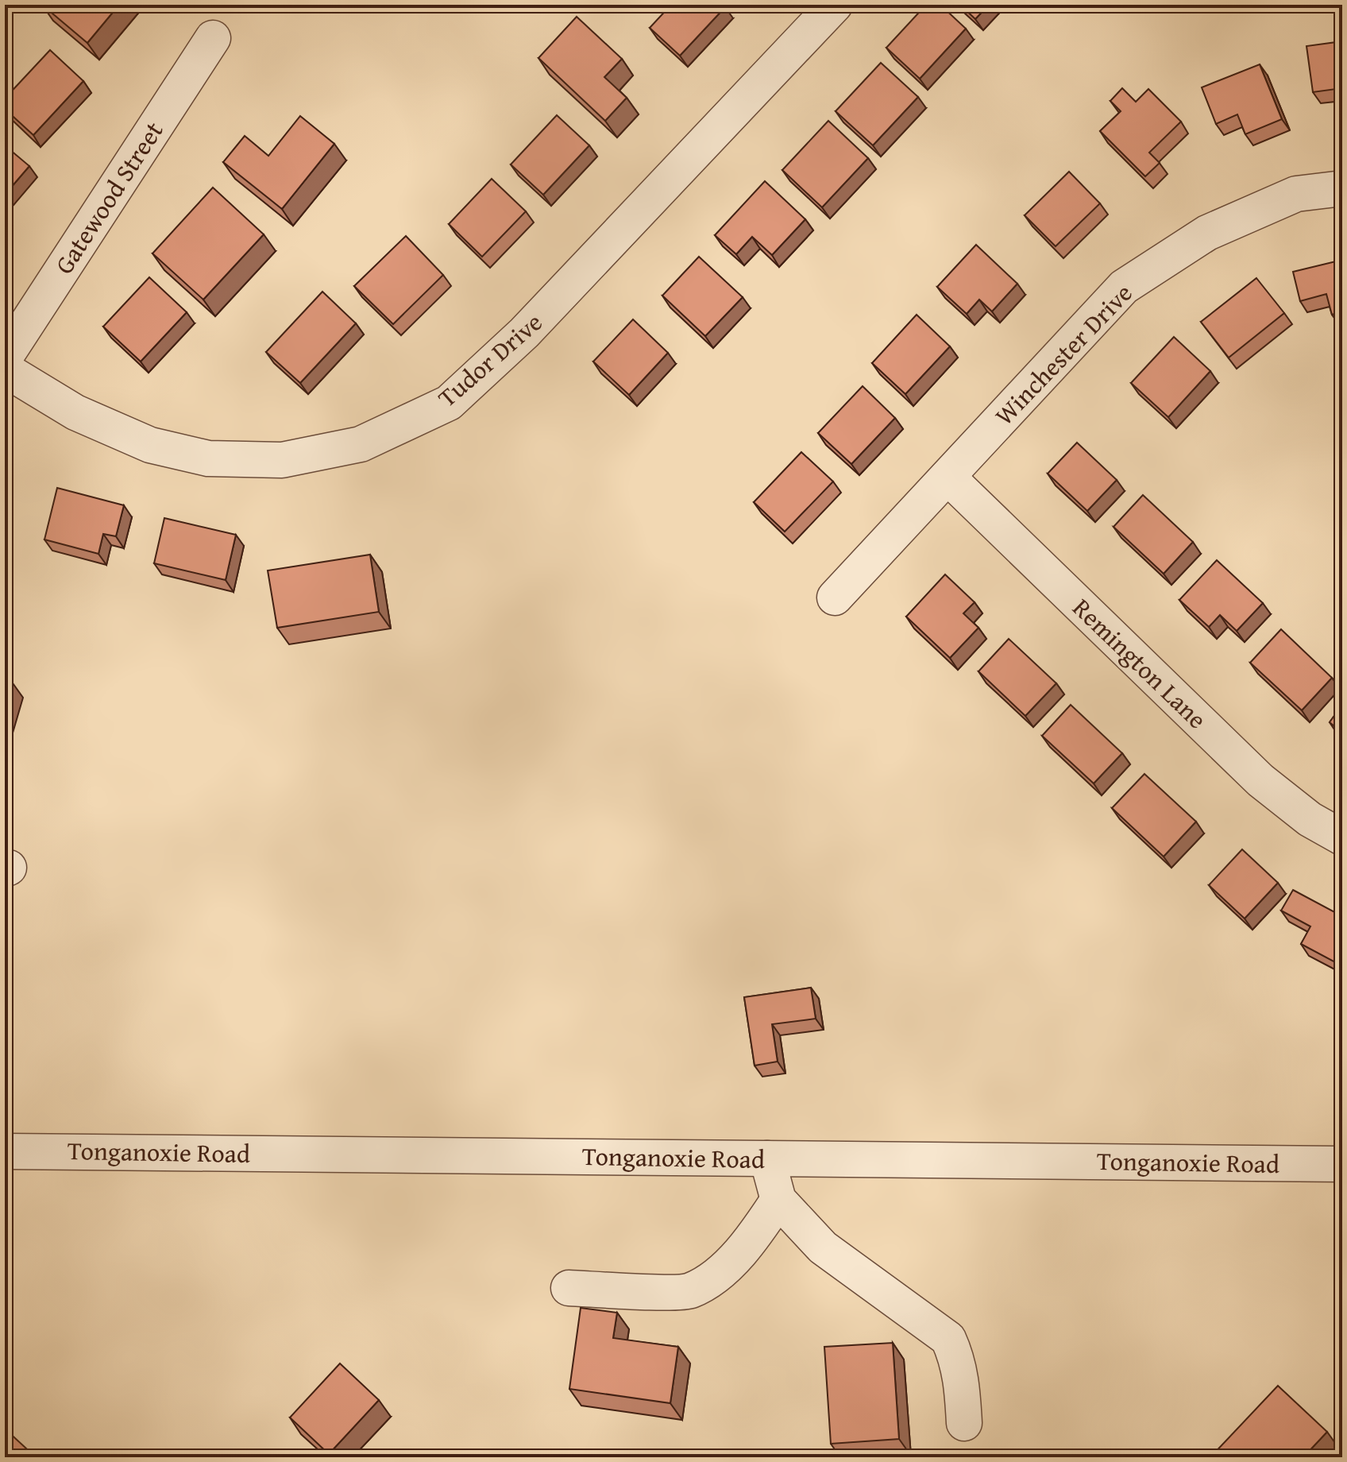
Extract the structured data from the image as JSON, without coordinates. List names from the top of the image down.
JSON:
{
  "streets": {
    "street": [
      "Gatewood Street",
      "Winchester Drive",
      "Tudor Drive",
      "Remington Lane",
      "Tonganoxie Road"
    ]
  },
  "crossings": [
    ["Winchester Drive", "Remington Lane"]
  ]
}
